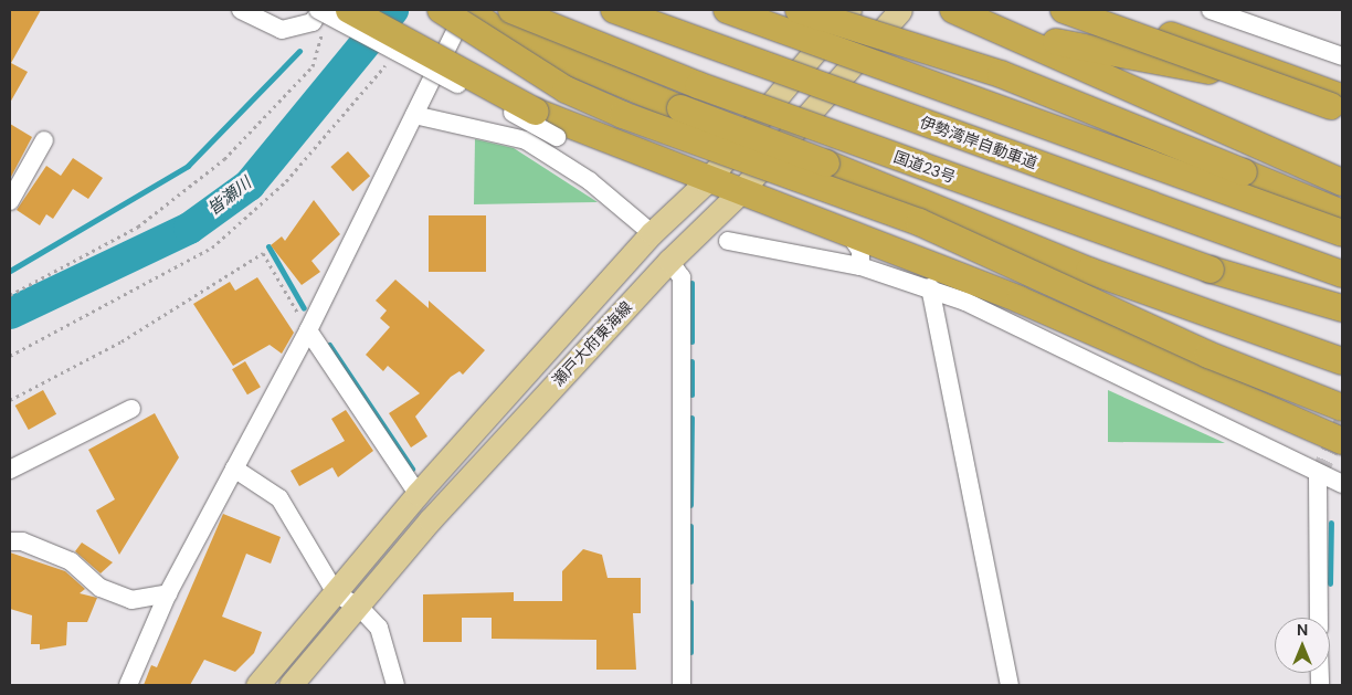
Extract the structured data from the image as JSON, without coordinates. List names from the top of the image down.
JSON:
{
  "streets": {
    "highway": ["伊勢湾岸自動車道", "国道23号"],
    "main road": ["瀬戸大府東海線"]
  },
  "water": ["皆瀬川"],
  "north": "top"
}
